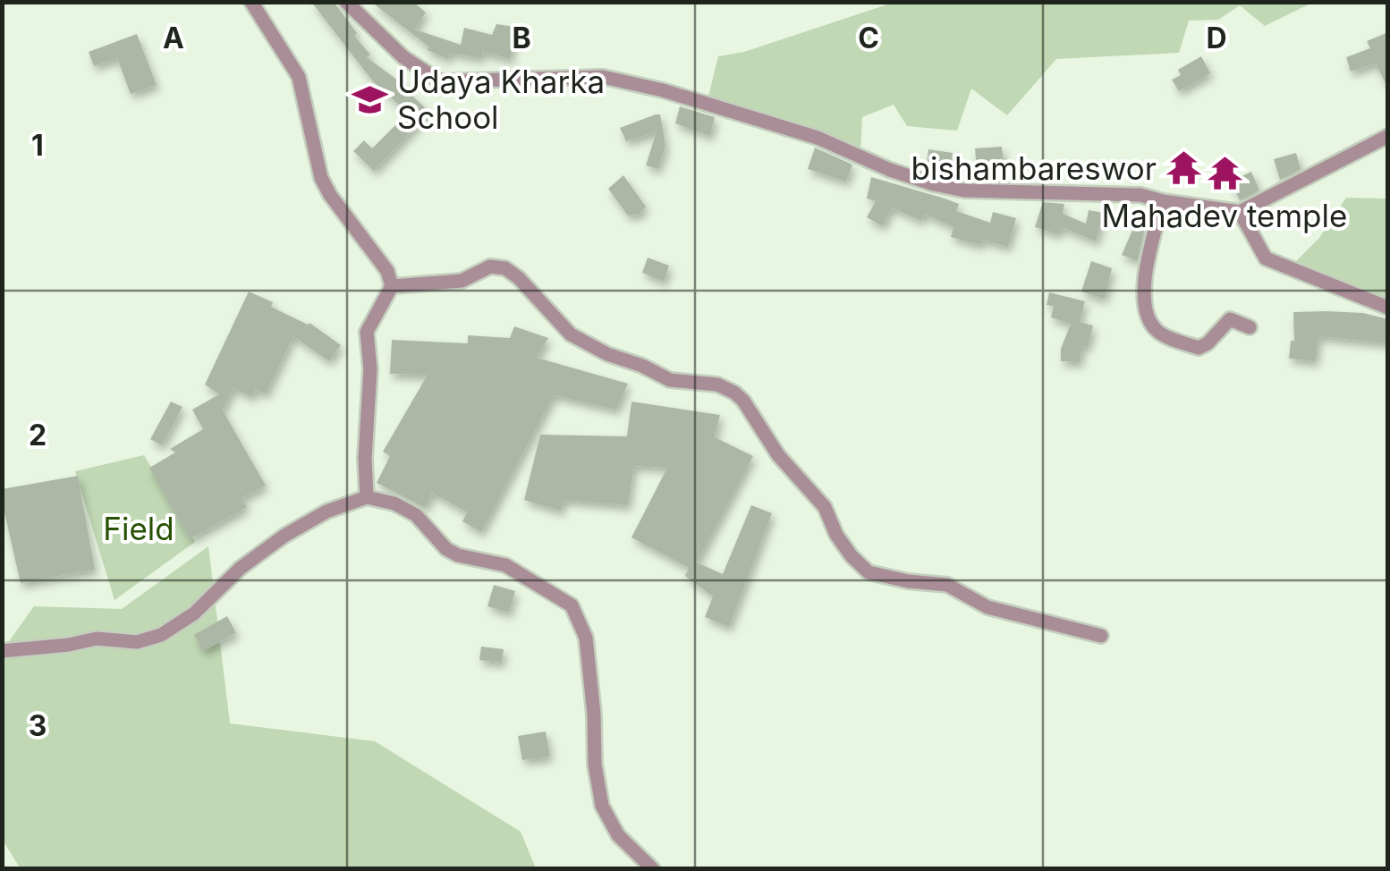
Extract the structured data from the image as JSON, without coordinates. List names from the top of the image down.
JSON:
{
  "parks": ["Field"],
  "places": {
    "school or university": ["Udaya Kharka School"],
    "temple": ["bishambareswor", "Mahadev temple"]
  },
  "grid": {
    "columns": [
      "A",
      "B",
      "C",
      "D"
    ],
    "rows": ["1", "2", "3"]
  }
}
